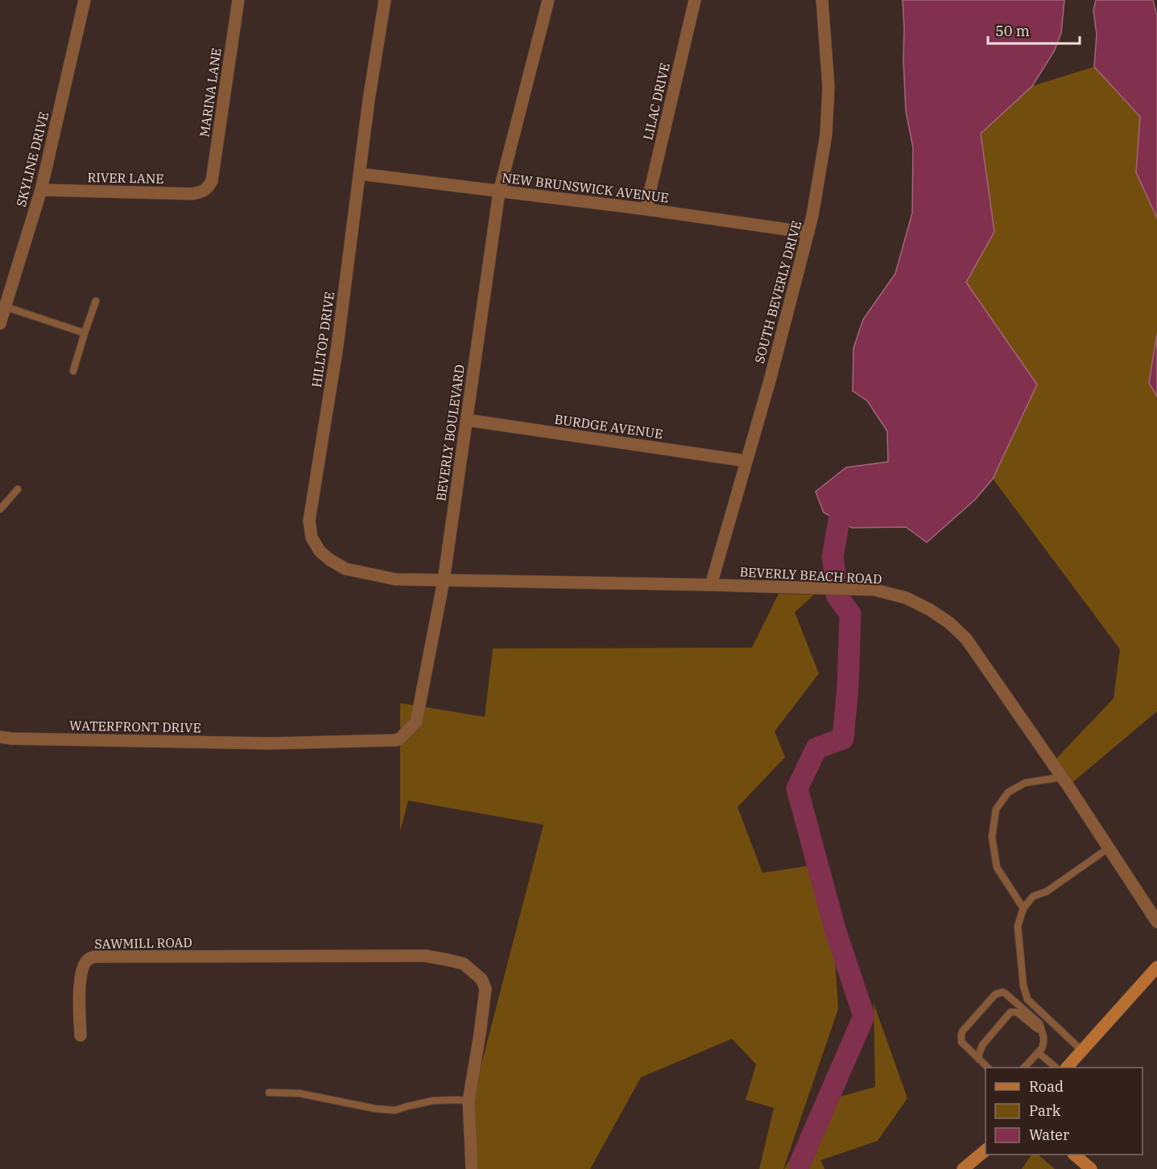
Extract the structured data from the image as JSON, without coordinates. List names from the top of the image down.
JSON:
{
  "streets": {
    "street": [
      "MARINA LANE",
      "LILAC DRIVE",
      "SKYLINE DRIVE",
      "RIVER LANE",
      "NEW BRUNSWICK AVENUE",
      "SOUTH BEVERLY DRIVE",
      "HILLTOP DRIVE",
      "BURDGE AVENUE",
      "BEVERLY BOULEVARD",
      "BEVERLY BEACH ROAD",
      "WATERFRONT DRIVE",
      "SAWMILL ROAD"
    ]
  },
  "crossings": [
    ["MARINA LANE", "RIVER LANE"],
    ["LILAC DRIVE", "NEW BRUNSWICK AVENUE"],
    ["SKYLINE DRIVE", "RIVER LANE"],
    ["NEW BRUNSWICK AVENUE", "SOUTH BEVERLY DRIVE"],
    ["NEW BRUNSWICK AVENUE", "HILLTOP DRIVE"],
    ["NEW BRUNSWICK AVENUE", "BEVERLY BOULEVARD"],
    ["SOUTH BEVERLY DRIVE", "BURDGE AVENUE"],
    ["SOUTH BEVERLY DRIVE", "BEVERLY BEACH ROAD"],
    ["HILLTOP DRIVE", "BEVERLY BOULEVARD"],
    ["HILLTOP DRIVE", "BEVERLY BEACH ROAD"],
    ["BURDGE AVENUE", "BEVERLY BOULEVARD"],
    ["BEVERLY BOULEVARD", "BEVERLY BEACH ROAD"],
    ["BEVERLY BOULEVARD", "WATERFRONT DRIVE"]
  ],
  "legend": ["Road", "Park", "Water"],
  "scale_bar": "50 m"
}
